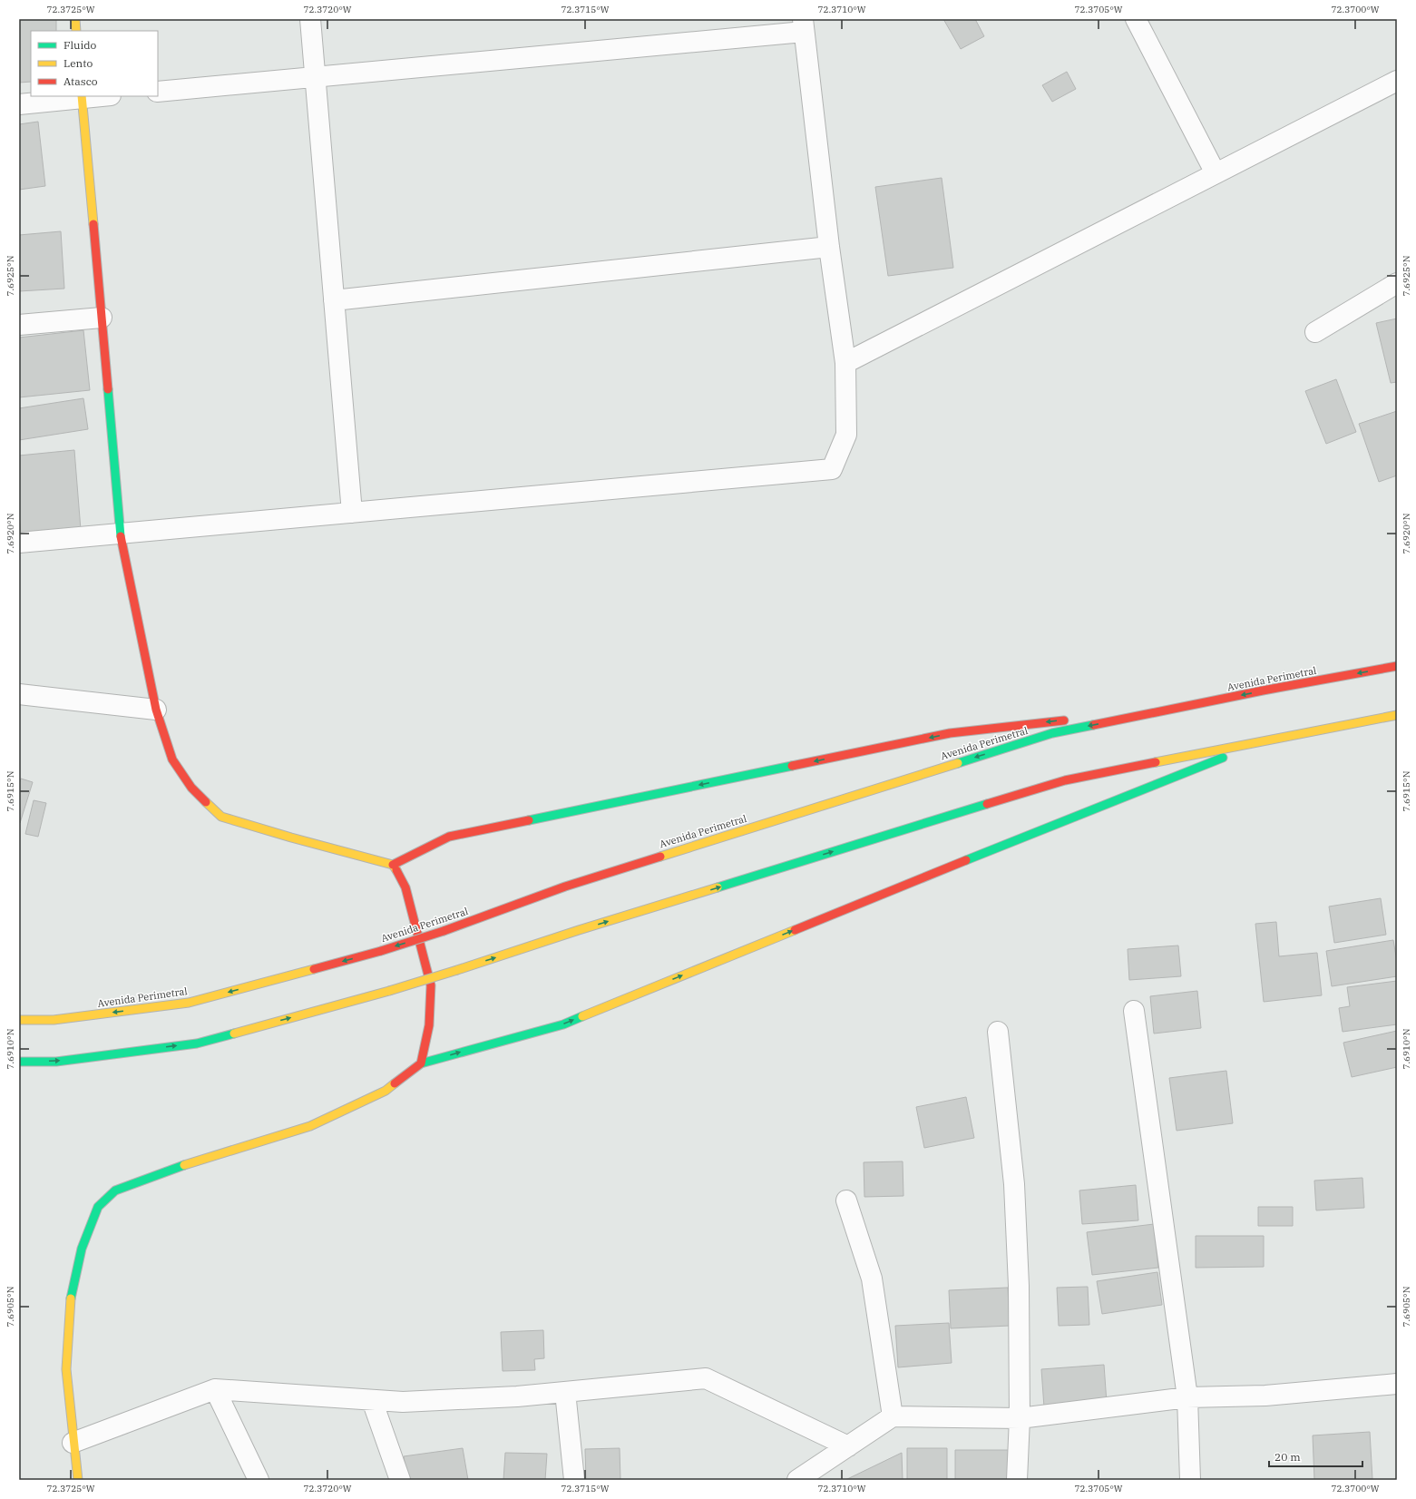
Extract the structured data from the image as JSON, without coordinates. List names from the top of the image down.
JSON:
{
  "streets": {
    "main road": ["Avenida Perimetral"]
  },
  "legend": ["Fluido", "Lento", "Atasco"],
  "scale_bar": "20 m",
  "coordinates": [
    "72.3725°W",
    "72.3720°W",
    "72.3715°W",
    "72.3710°W",
    "72.3705°W",
    "72.3700°W",
    "7.6925°N",
    "7.6920°N",
    "7.6915°N",
    "7.6910°N",
    "7.6905°N"
  ]
}
